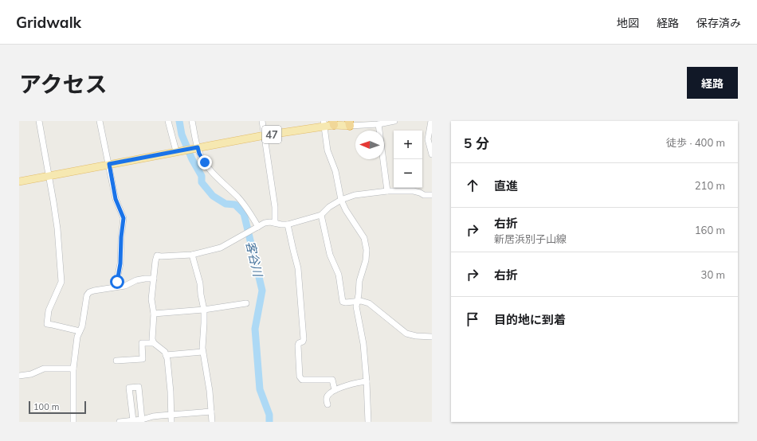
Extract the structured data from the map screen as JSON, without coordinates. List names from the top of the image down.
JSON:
{
  "streets": {
    "main road": ["47"]
  },
  "water": ["客谷川"],
  "scale_bar": "100 m",
  "north": "left",
  "page": {
    "header": "Gridwalk",
    "nav": ["地図", "経路", "保存済み"],
    "title": "アクセス",
    "buttons": "経路",
    "heading": ["5 分", "徒歩 · 400 m"],
    "map_buttons": ["+", "−"],
    "list": [
      ["直進", "210 m"],
      ["右折", "新居浜別子山線", "160 m"],
      ["右折", "30 m"],
      "目的地に到着"
    ],
    "scale": "100 m"
  }
}
